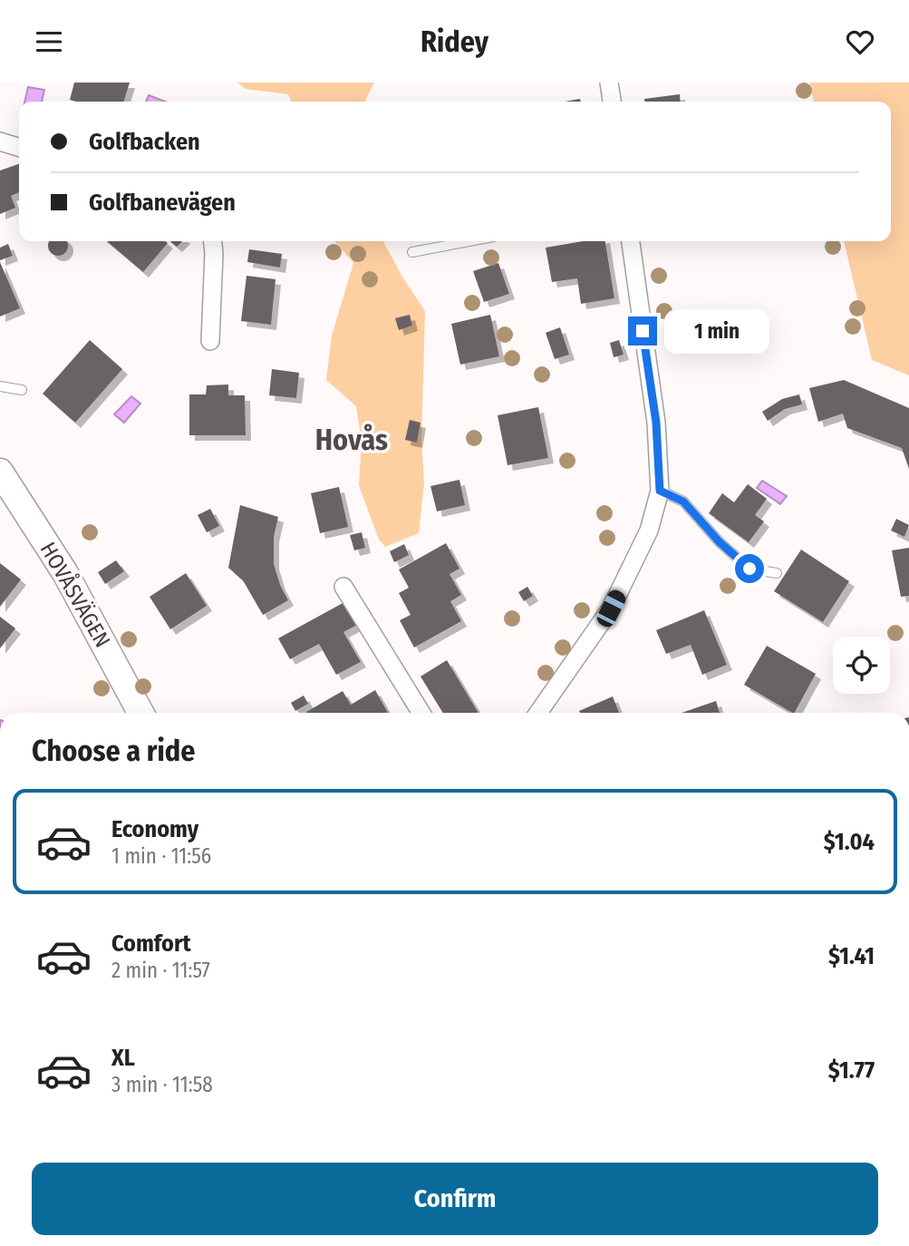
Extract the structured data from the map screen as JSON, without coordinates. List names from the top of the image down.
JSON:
{
  "streets": {
    "street": ["HOVÅSVÄGEN"]
  },
  "districts": ["Hovås"],
  "page": {
    "header": "Ridey",
    "banner": ["Golfbacken", "Golfbanevägen"],
    "bubble": "1 min",
    "heading": "Choose a ride",
    "list": [
      {
        "name": "Economy",
        "note": "1 min · 11:56",
        "value": "$1.04"
      },
      {
        "name": "Comfort",
        "note": "2 min · 11:57",
        "value": "$1.41"
      },
      {
        "name": "XL",
        "note": "3 min · 11:58",
        "value": "$1.77"
      }
    ],
    "buttons": "Confirm"
  }
}
